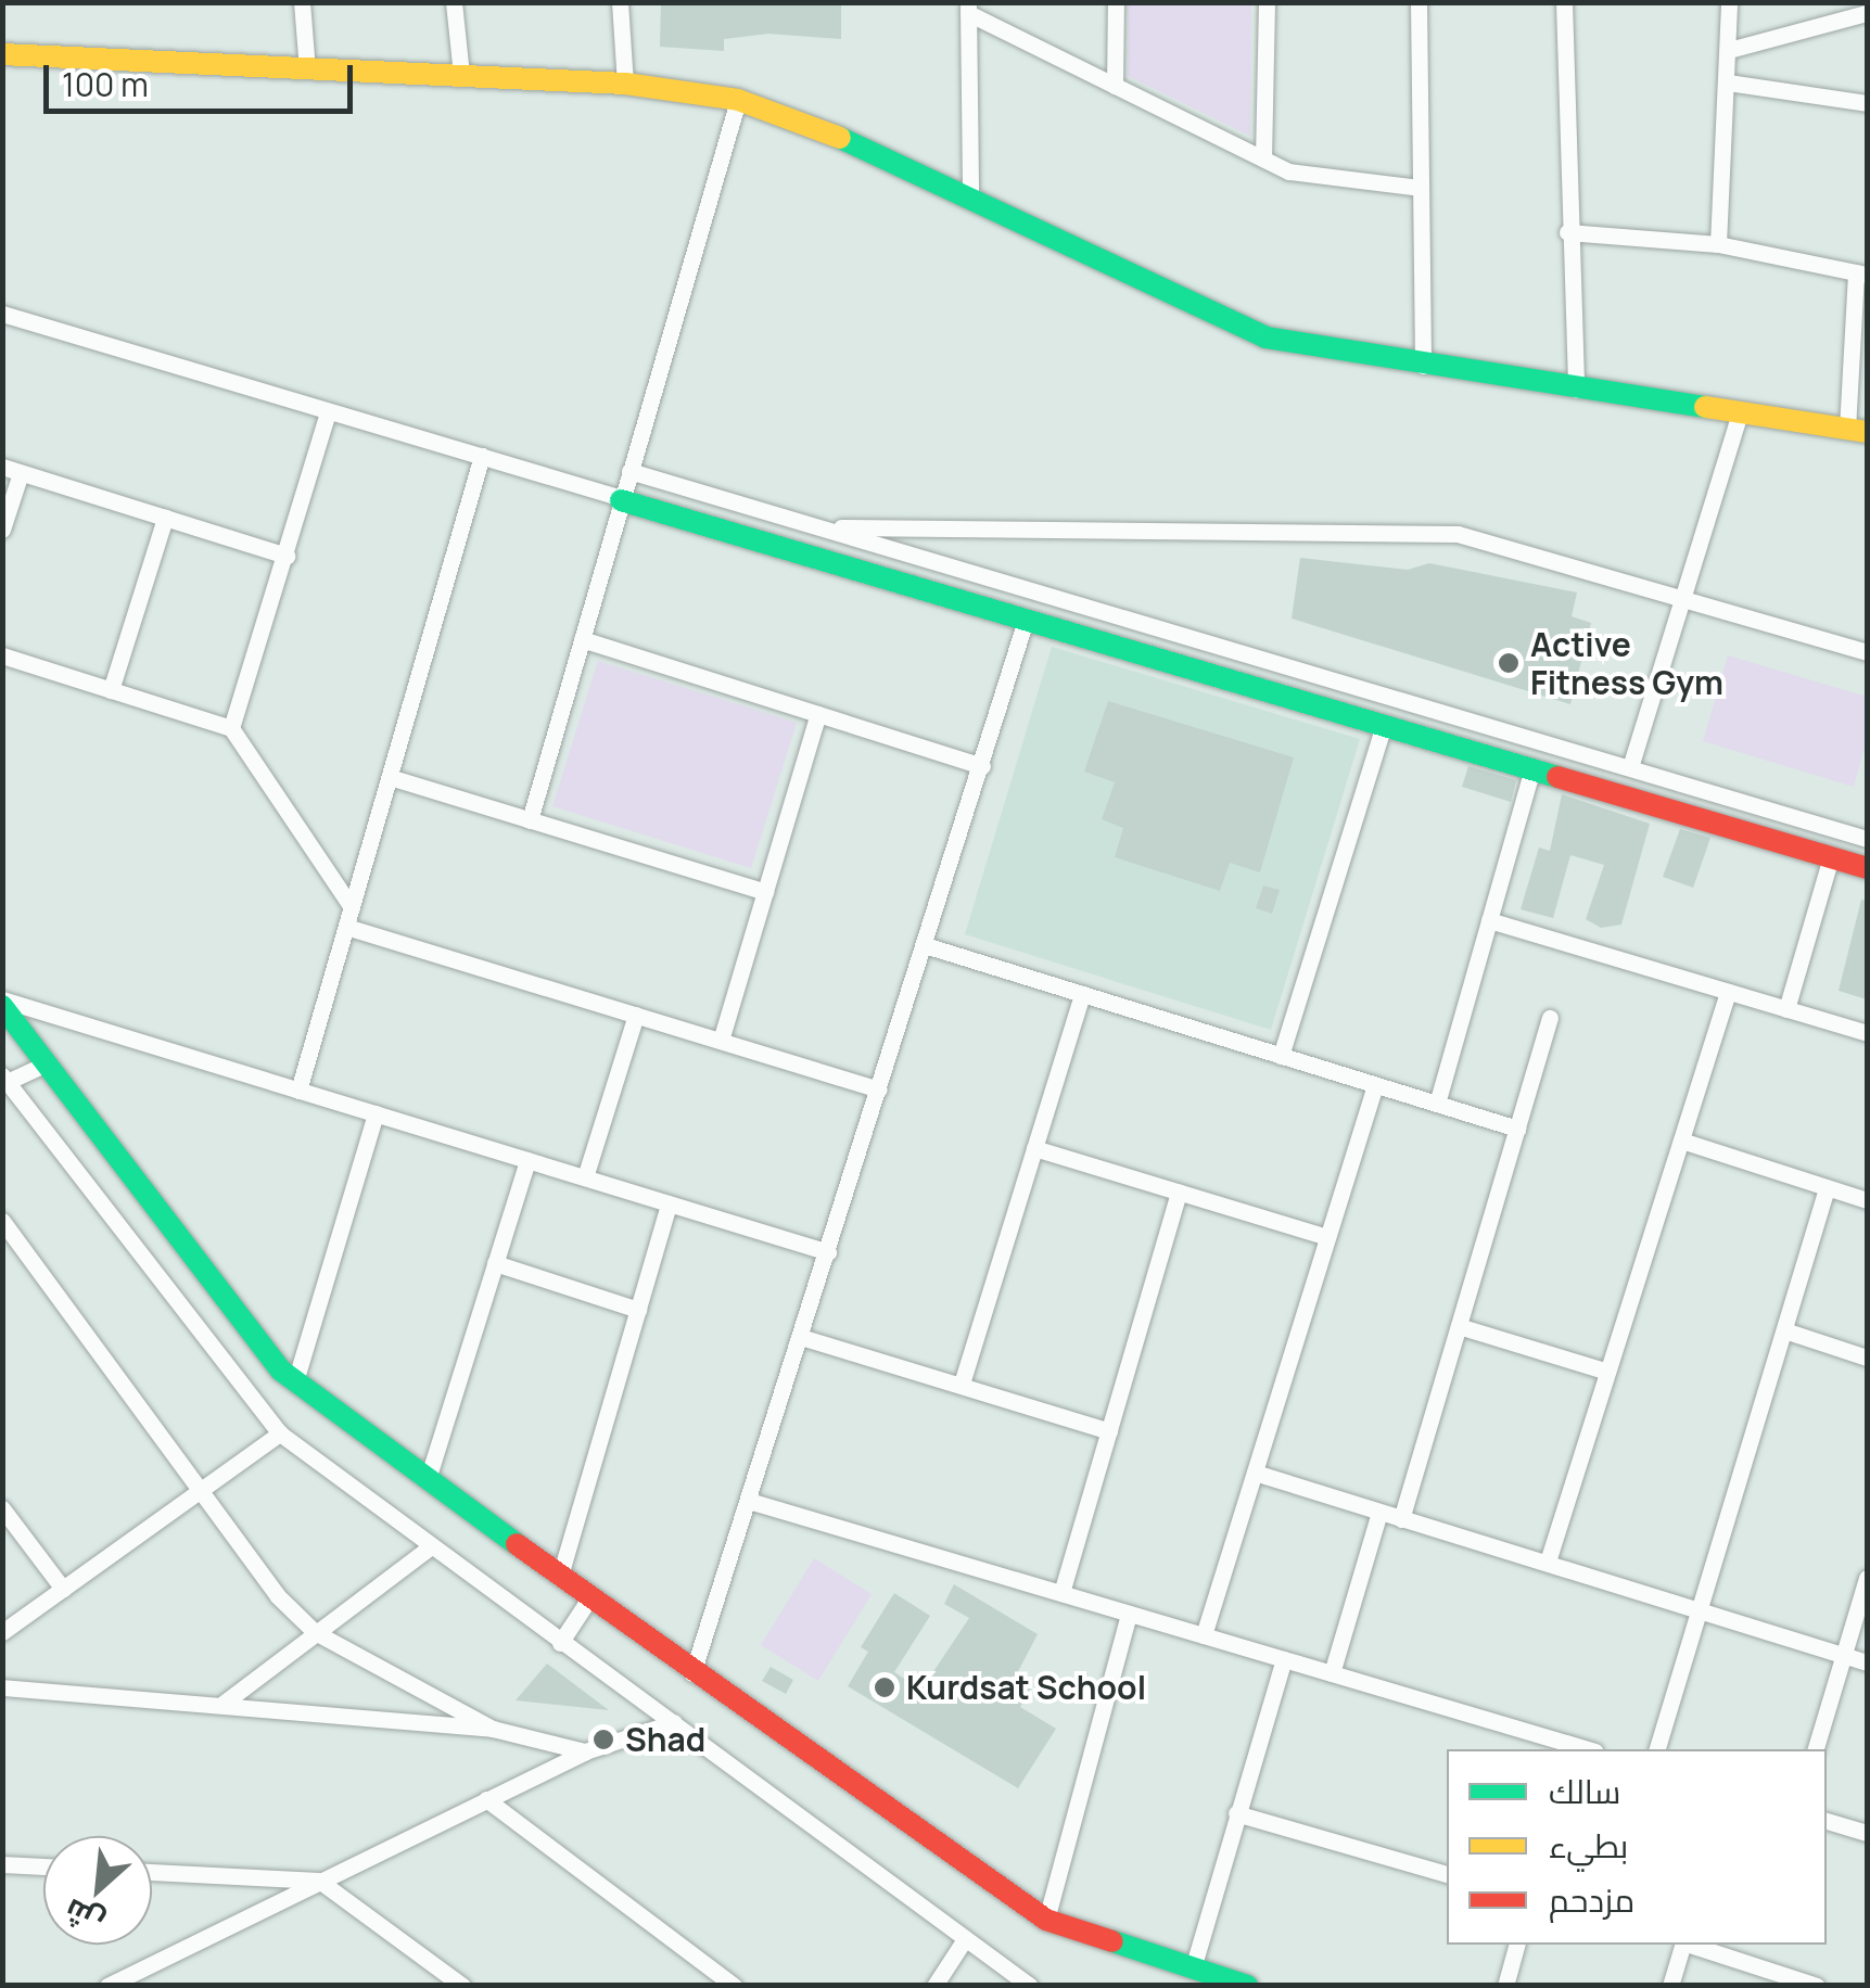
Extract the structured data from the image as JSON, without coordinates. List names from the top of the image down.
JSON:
{
  "places": ["Active Fitness Gym", "Kurdsat School", "Shad"],
  "legend": ["سالك", "بطيء", "مزدحم"],
  "scale_bar": "100 m",
  "north": "bottom left"
}
